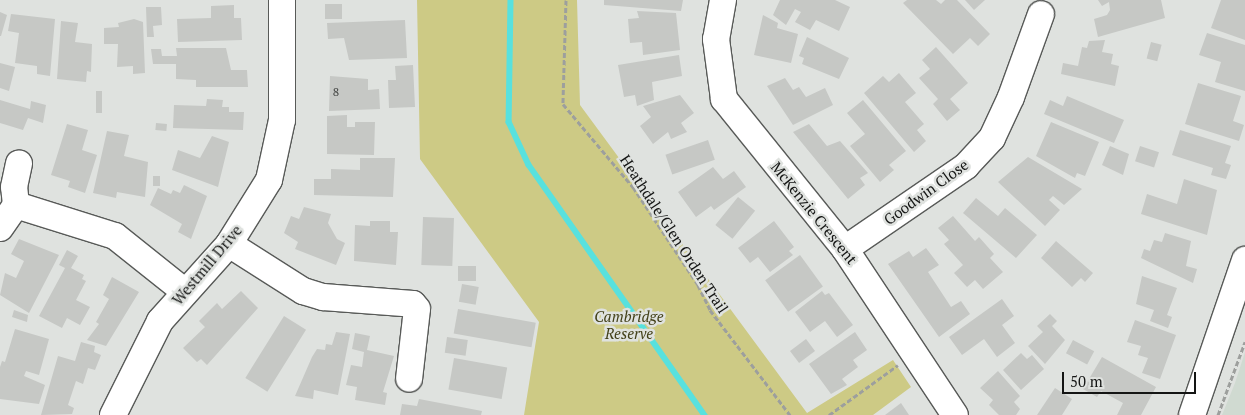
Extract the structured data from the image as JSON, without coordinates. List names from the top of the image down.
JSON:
{
  "streets": {
    "street": ["Goodwin Close", "McKenzie Crescent", "Westmill Drive"],
    "path": ["Heathdale/Glen Orden Trail"]
  },
  "crossings": [
    ["Goodwin Close", "McKenzie Crescent"]
  ],
  "parks": ["Cambridge Reserve"],
  "house_numbers": ["8"],
  "scale_bar": "50 m"
}
